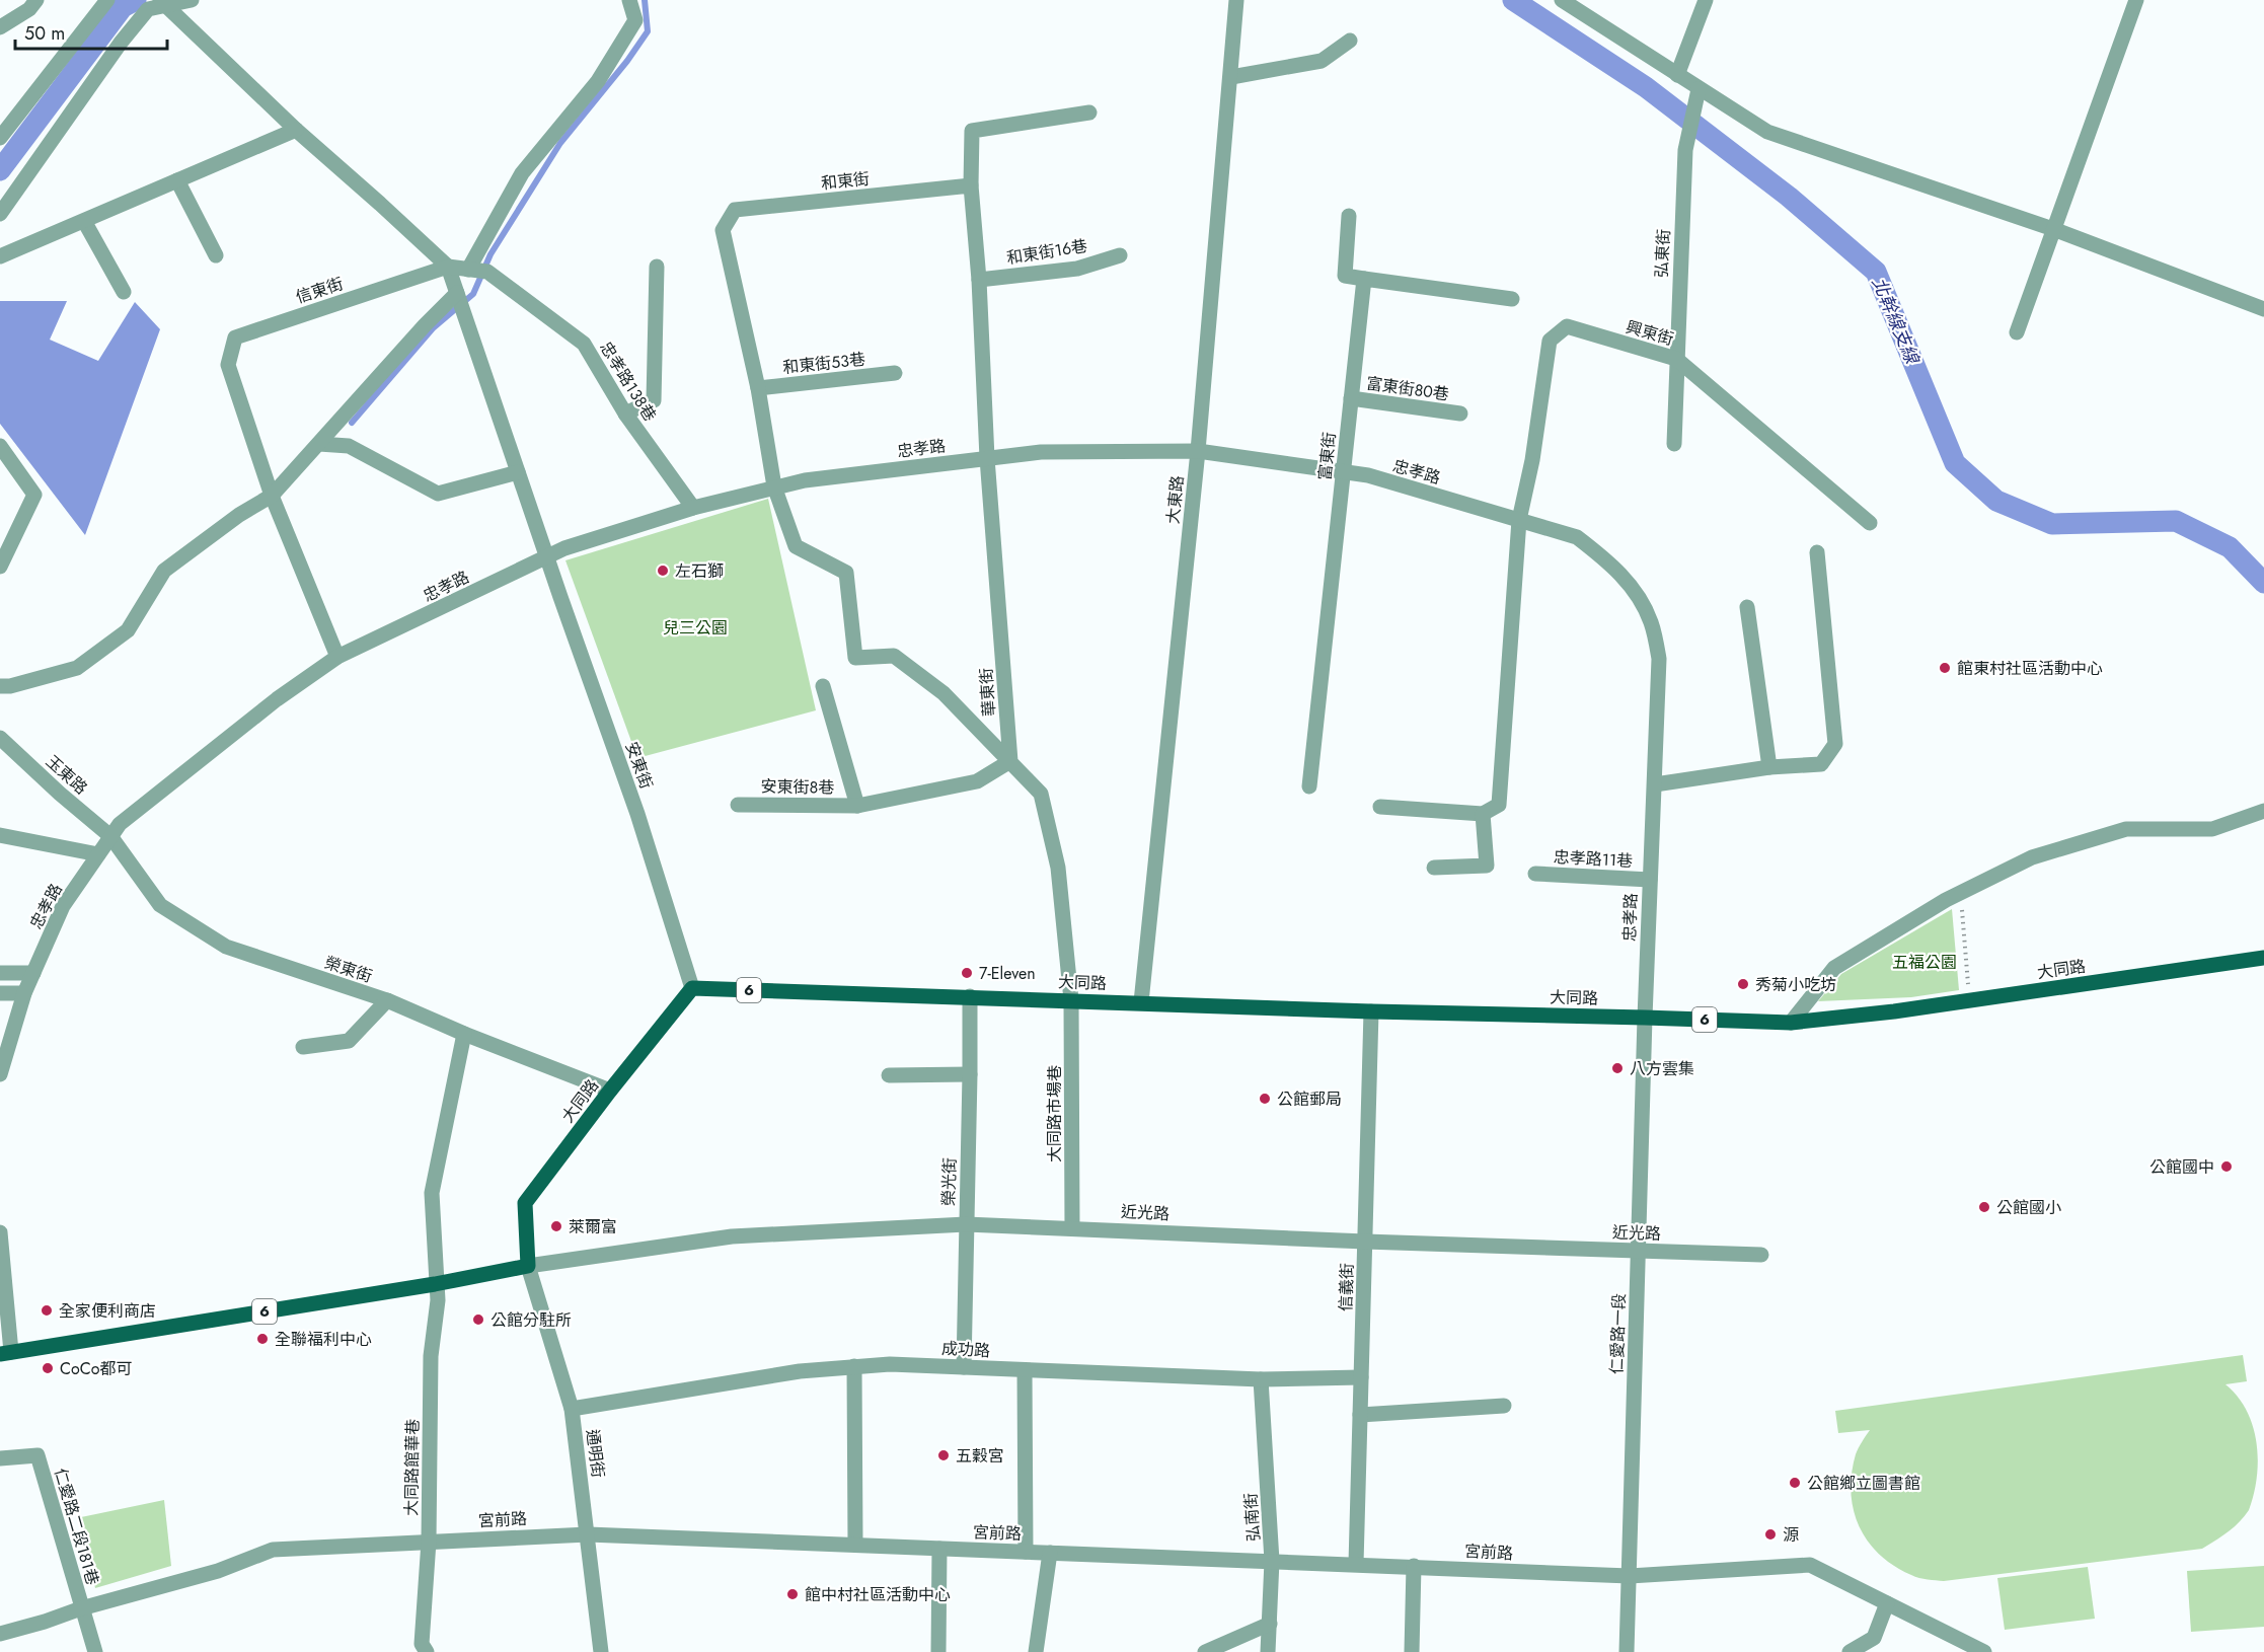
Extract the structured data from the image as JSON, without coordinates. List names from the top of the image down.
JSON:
{
  "streets": {
    "main road": ["大同路", "6"],
    "street": [
      "和東街",
      "和東街16巷",
      "弘東街",
      "信東街",
      "興東街",
      "和東街53巷",
      "忠孝路138巷",
      "富東街80巷",
      "忠孝路",
      "富東街",
      "大東路",
      "華東街",
      "安東街",
      "玉東路",
      "安東街8巷",
      "忠孝路11巷",
      "榮東街",
      "大同路市場巷",
      "榮光街",
      "近光路",
      "信義街",
      "仁愛路一段",
      "成功路",
      "通明街",
      "大同路館華巷",
      "弘南街",
      "宮前路",
      "仁愛路二段181巷"
    ]
  },
  "crossings": [
    ["和東街", "和東街53巷"],
    ["和東街", "忠孝路"],
    ["和東街", "華東街"],
    ["和東街", "大同路市場巷"],
    ["弘東街", "興東街"],
    ["信東街", "忠孝路138巷"],
    ["信東街", "忠孝路"],
    ["興東街", "忠孝路"],
    ["忠孝路138巷", "忠孝路"],
    ["富東街80巷", "富東街"],
    ["忠孝路", "富東街"],
    ["忠孝路", "大東路"],
    ["忠孝路", "華東街"],
    ["忠孝路", "安東街"],
    ["忠孝路", "玉東路"],
    ["忠孝路", "忠孝路11巷"],
    ["忠孝路", "榮東街"],
    ["忠孝路", "大同路"],
    ["忠孝路", "仁愛路一段"],
    ["大東路", "大同路"],
    ["華東街", "大同路市場巷"],
    ["安東街", "大同路"],
    ["玉東路", "榮東街"],
    ["榮東街", "大同路"],
    ["榮東街", "大同路館華巷"],
    ["大同路", "6"],
    ["大同路", "大同路市場巷"],
    ["大同路", "榮光街"],
    ["大同路", "近光路"],
    ["大同路", "信義街"],
    ["大同路", "仁愛路一段"],
    ["大同路", "通明街"],
    ["6", "近光路"],
    ["6", "通明街"],
    ["6", "大同路館華巷"],
    ["大同路市場巷", "近光路"],
    ["榮光街", "近光路"],
    ["榮光街", "成功路"],
    ["近光路", "信義街"],
    ["近光路", "仁愛路一段"],
    ["近光路", "通明街"],
    ["信義街", "成功路"],
    ["信義街", "宮前路"],
    ["仁愛路一段", "宮前路"],
    ["成功路", "通明街"],
    ["成功路", "弘南街"],
    ["通明街", "宮前路"],
    ["大同路館華巷", "宮前路"],
    ["弘南街", "宮前路"],
    ["宮前路", "仁愛路二段181巷"]
  ],
  "water": ["北幹線支線"],
  "parks": ["兒三公園", "五福公園"],
  "places": [
    "左石獅",
    "館東村社區活動中心",
    "7-Eleven",
    "秀菊小吃坊",
    "八方雲集",
    "公館郵局",
    "公館國中",
    "公館國小",
    "萊爾富",
    "全家便利商店",
    "公館分駐所",
    "全聯福利中心",
    "CoCo都可",
    "五穀宮",
    "公館鄉立圖書館",
    "源",
    "館中村社區活動中心"
  ],
  "scale_bar": "50 m"
}
